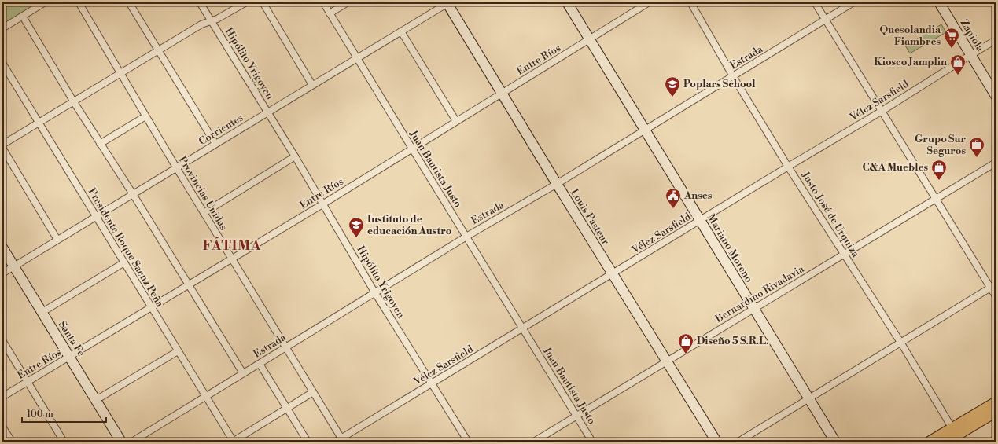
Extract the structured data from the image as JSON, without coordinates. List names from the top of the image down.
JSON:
{
  "streets": {
    "street": [
      "Zapiola",
      "Estrada",
      "Entre Ríos",
      "Hipólito Yrigoyen",
      "Vélez Sarsfield",
      "Corrientes",
      "Juan Bautista Justo",
      "Provincias Unidas",
      "Justo José de Urquiza",
      "Louis Pasteur",
      "Presidente Roque Saenz Peña",
      "Mariano Moreno",
      "Bernardino Rivadavia",
      "Santa Fe"
    ]
  },
  "crossings": [
    ["Zapiola", "Vélez Sarsfield"],
    ["Estrada", "Hipólito Yrigoyen"],
    ["Estrada", "Juan Bautista Justo"],
    ["Estrada", "Provincias Unidas"],
    ["Estrada", "Justo José de Urquiza"],
    ["Estrada", "Louis Pasteur"],
    ["Estrada", "Presidente Roque Saenz Peña"],
    ["Estrada", "Mariano Moreno"],
    ["Entre Ríos", "Hipólito Yrigoyen"],
    ["Entre Ríos", "Juan Bautista Justo"],
    ["Entre Ríos", "Provincias Unidas"],
    ["Entre Ríos", "Louis Pasteur"],
    ["Entre Ríos", "Presidente Roque Saenz Peña"],
    ["Entre Ríos", "Mariano Moreno"],
    ["Entre Ríos", "Santa Fe"],
    ["Hipólito Yrigoyen", "Vélez Sarsfield"],
    ["Hipólito Yrigoyen", "Corrientes"],
    ["Vélez Sarsfield", "Juan Bautista Justo"],
    ["Vélez Sarsfield", "Provincias Unidas"],
    ["Vélez Sarsfield", "Justo José de Urquiza"],
    ["Vélez Sarsfield", "Louis Pasteur"],
    ["Vélez Sarsfield", "Mariano Moreno"],
    ["Corrientes", "Juan Bautista Justo"],
    ["Corrientes", "Provincias Unidas"],
    ["Corrientes", "Louis Pasteur"],
    ["Corrientes", "Presidente Roque Saenz Peña"],
    ["Corrientes", "Santa Fe"],
    ["Juan Bautista Justo", "Bernardino Rivadavia"],
    ["Justo José de Urquiza", "Bernardino Rivadavia"],
    ["Louis Pasteur", "Bernardino Rivadavia"],
    ["Mariano Moreno", "Bernardino Rivadavia"]
  ],
  "districts": ["FÁTIMA"],
  "places": {
    "supermarket": ["Quesolandia Fiambres"],
    "shop": ["Kiosco Jamplin", "C&A Muebles", "Diseño 5 S.R.L."],
    "school or university": ["Poplars School", "Instituto de educación Austro"],
    "office": ["Grupo Sur Seguros"],
    "public building": ["Anses"]
  },
  "scale_bar": "100 m"
}
